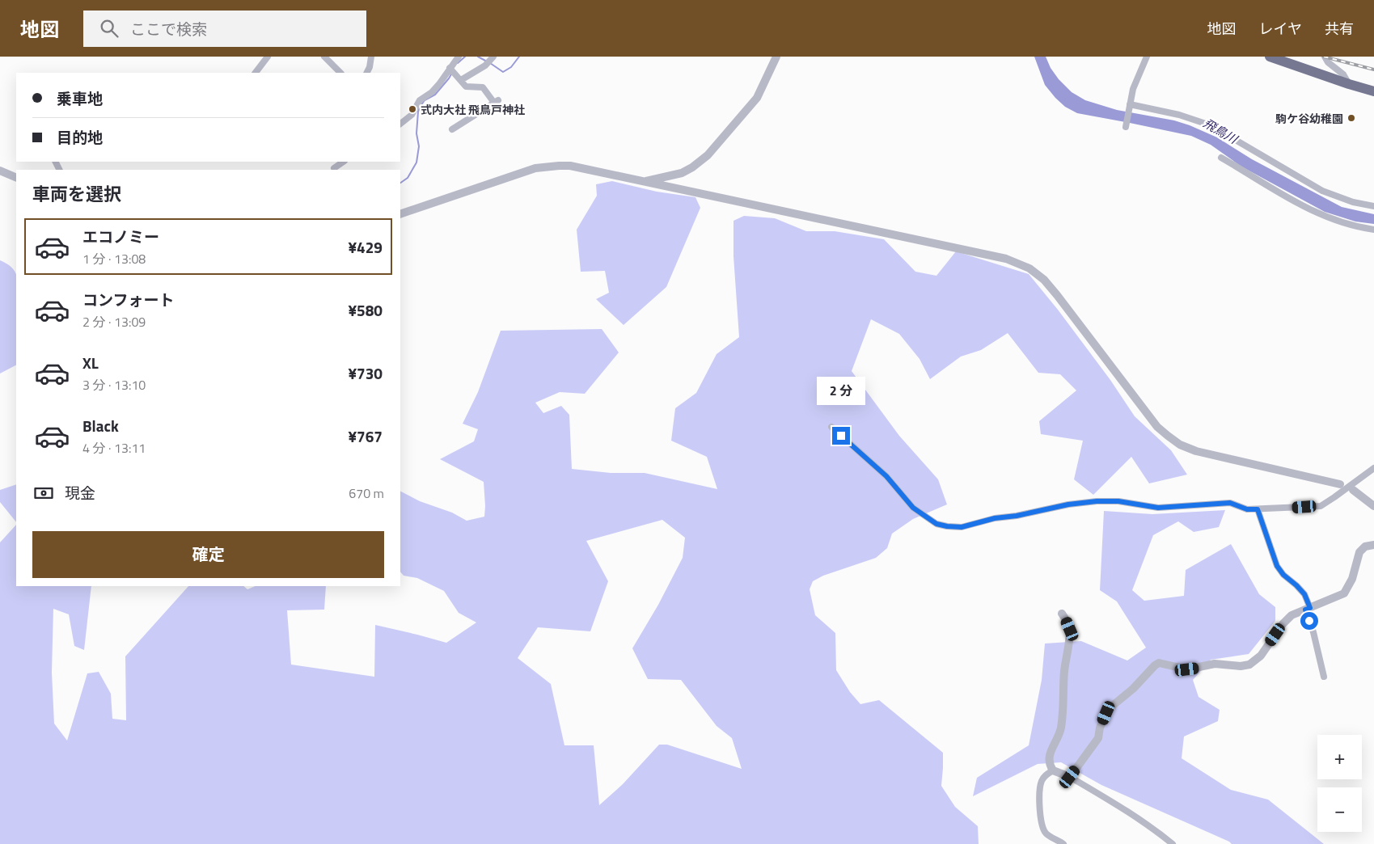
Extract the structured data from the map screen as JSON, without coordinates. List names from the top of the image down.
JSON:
{
  "water": ["飛鳥川"],
  "places": ["式内大社 飛鳥戸神社", "駒ケ谷幼稚園"],
  "page": {
    "header": "地図",
    "search": "ここで検索",
    "nav": ["地図", "レイヤ", "共有"],
    "banner": ["乗車地", "目的地"],
    "heading": "車両を選択",
    "list": [
      {
        "name": "エコノミー",
        "note": "1 分 · 13:08",
        "value": "¥429"
      },
      {
        "name": "コンフォート",
        "note": "2 分 · 13:09",
        "value": "¥580"
      },
      {
        "name": "XL",
        "note": "3 分 · 13:10",
        "value": "¥730"
      },
      {
        "name": "Black",
        "note": "4 分 · 13:11",
        "value": "¥767"
      }
    ],
    "bubble": "2 分",
    "pay": ["現金", "670 m"],
    "buttons": "確定",
    "map_buttons": ["+", "−"]
  }
}
